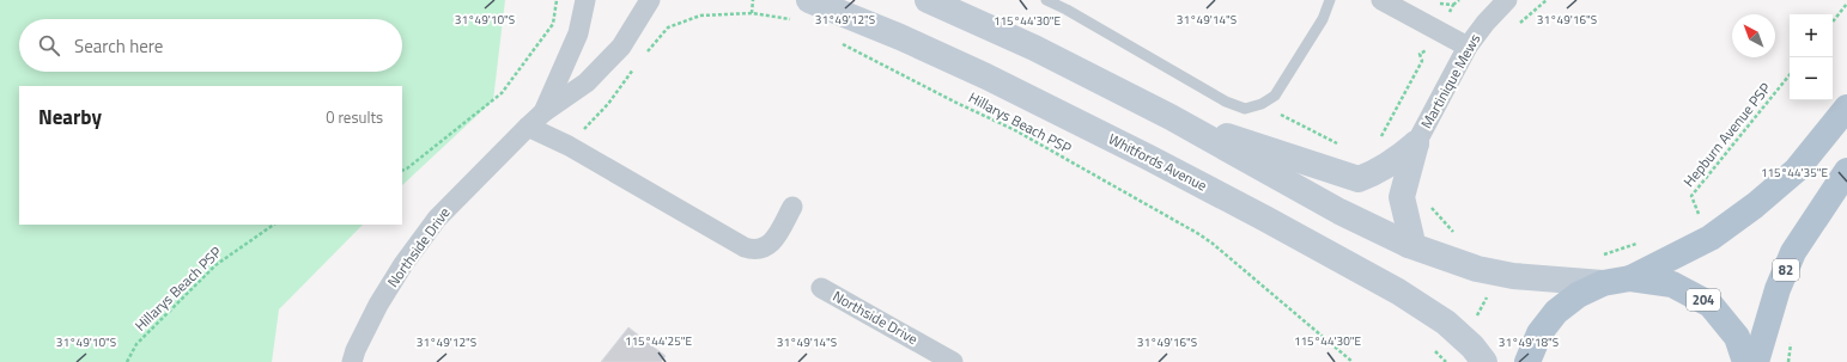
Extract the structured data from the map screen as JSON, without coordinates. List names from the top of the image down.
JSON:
{
  "streets": {
    "main road": ["Whitfords Avenue", "82", "204"],
    "street": ["Martinique Mews", "Northside Drive"],
    "path": ["Hillarys Beach PSP", "Hepburn Avenue PSP"]
  },
  "north": "top left",
  "page": {
    "map_buttons": ["+", "−"],
    "search": "Search here",
    "heading": ["Nearby", "0 results"]
  },
  "coordinates": [
    "31°49'10\"S",
    "31°49'12\"S",
    "31°49'14\"S",
    "31°49'16\"S",
    "115°44'30\"E",
    "115°44'35\"E",
    "115°44'25\"E",
    "31°49'18\"S"
  ]
}
